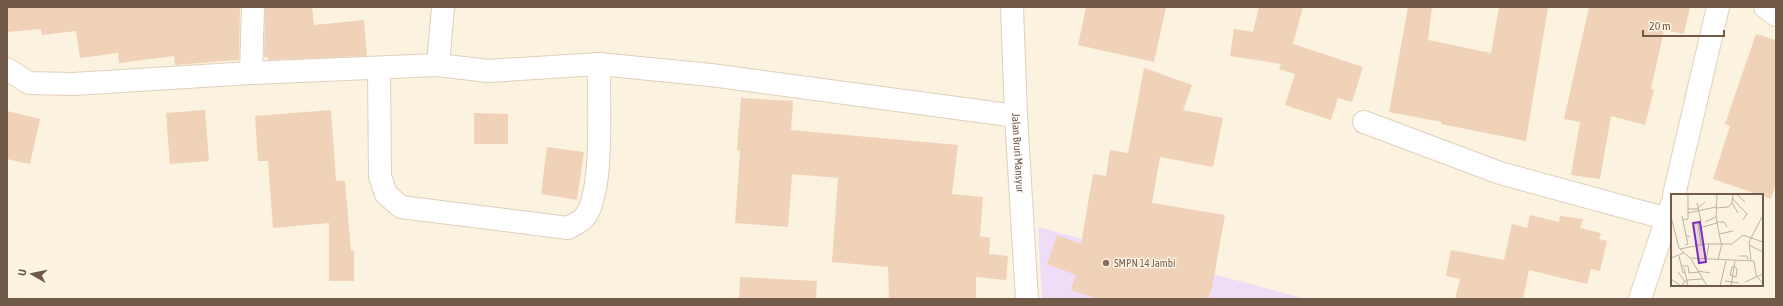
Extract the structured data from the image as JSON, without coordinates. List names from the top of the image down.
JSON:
{
  "streets": {
    "street": ["Jalan Bruri Mansyur"]
  },
  "places": ["SMPN 14 Jambi"],
  "scale_bar": "20 m",
  "north": "left"
}
